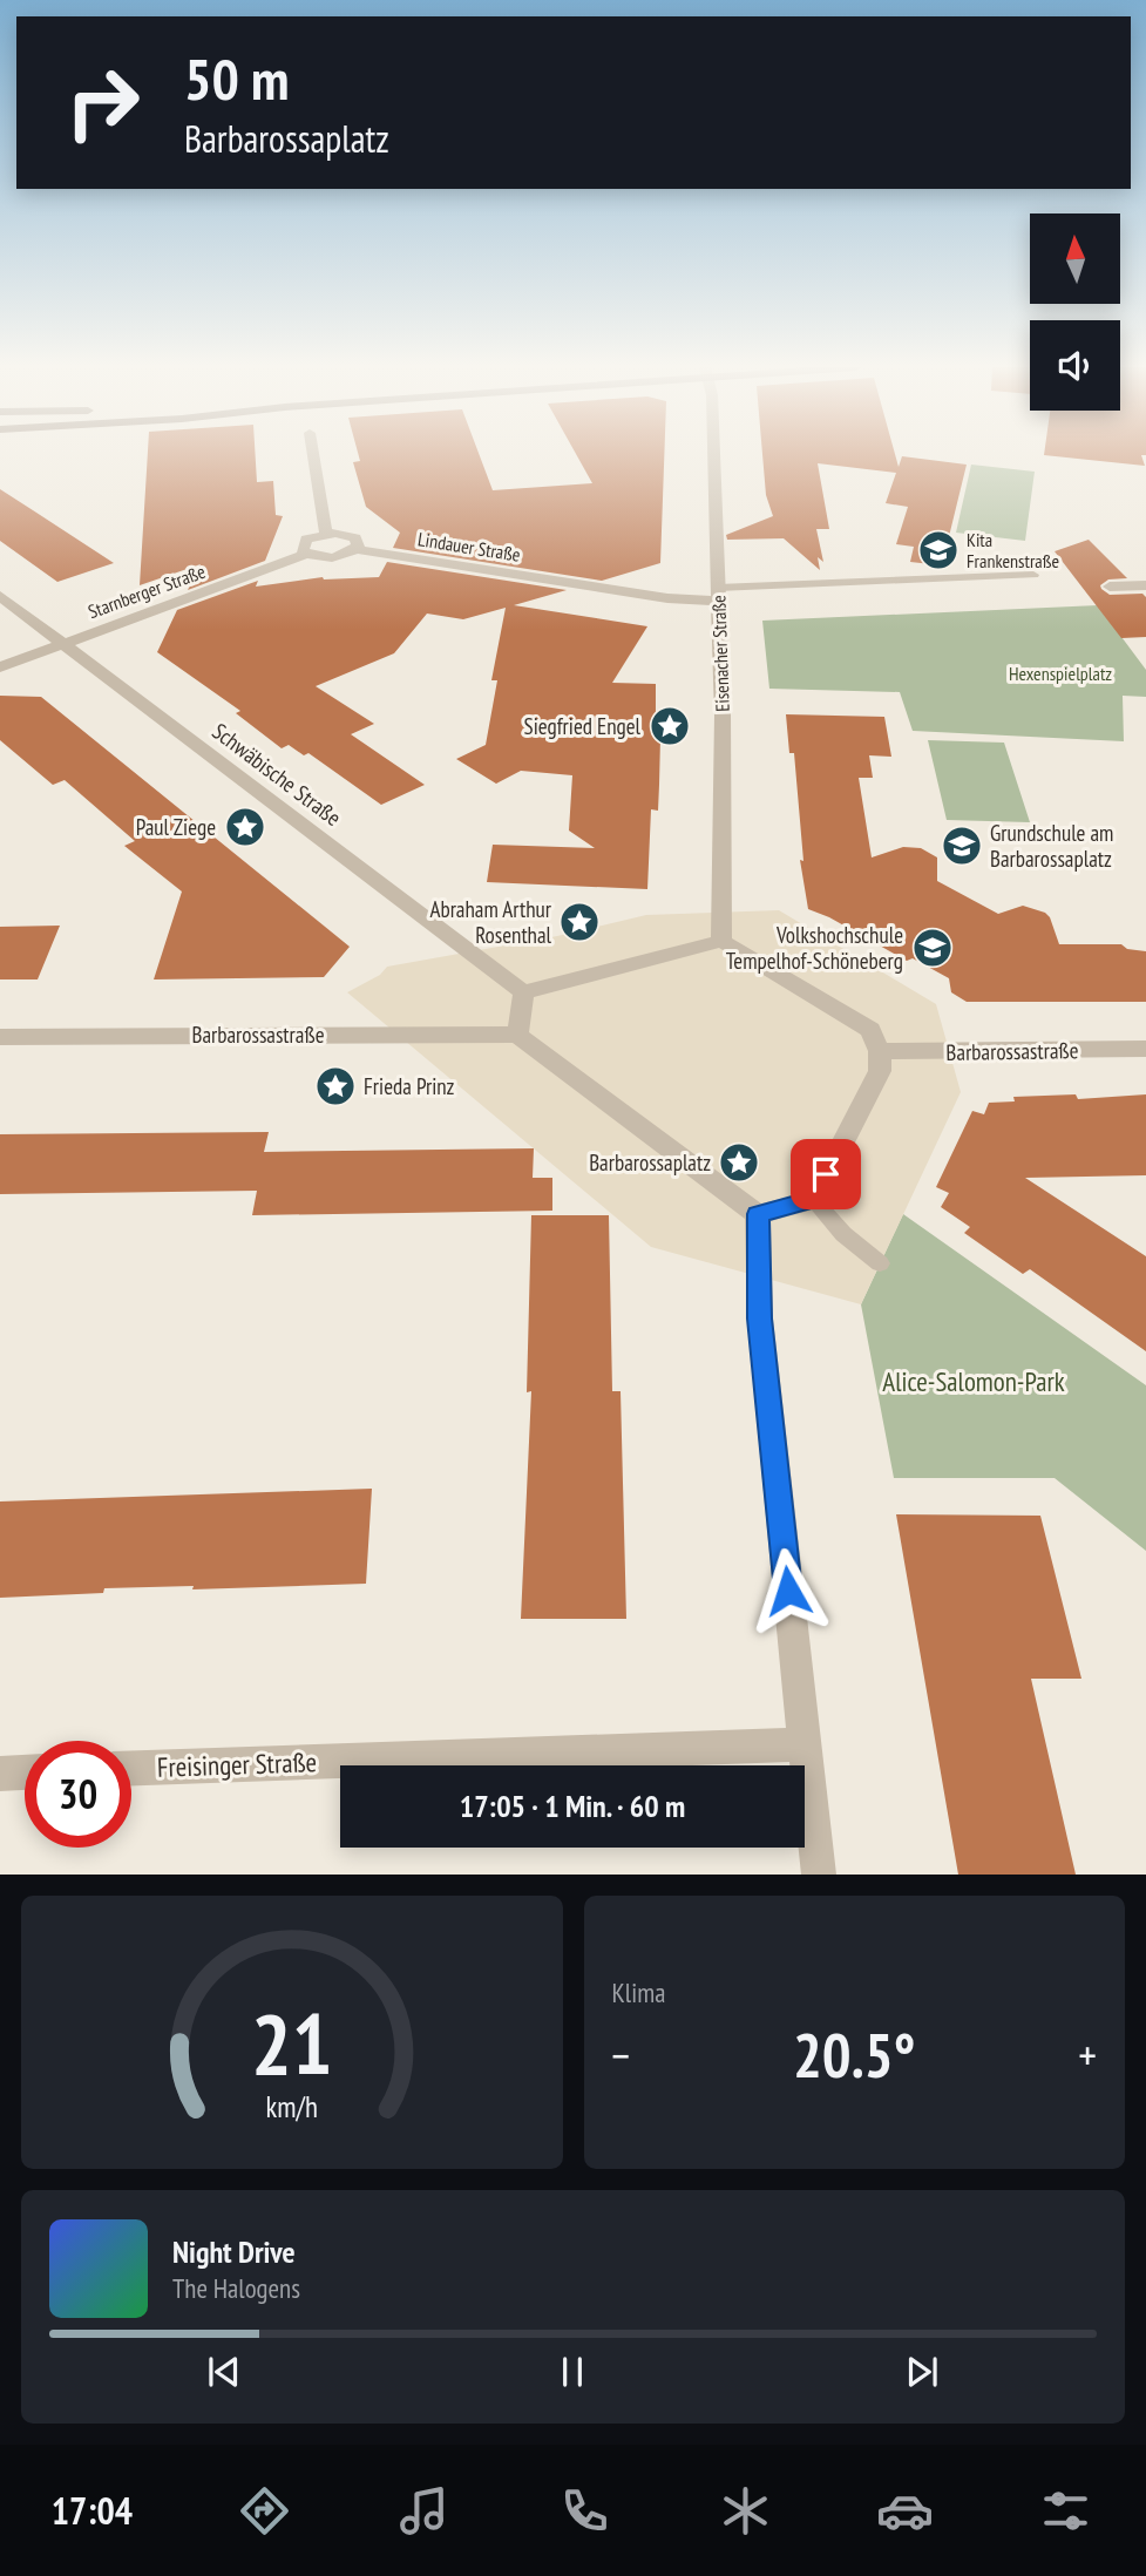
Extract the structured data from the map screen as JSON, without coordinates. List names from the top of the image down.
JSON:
{
  "streets": {
    "street": [
      "Lindauer Straße",
      "Starnberger Straße",
      "Eisenacher Straße",
      "Schwäbische Straße",
      "Barbarossastraße",
      "Freisinger Straße"
    ]
  },
  "crossings": [
    ["Lindauer Straße", "Starnberger Straße"],
    ["Lindauer Straße", "Eisenacher Straße"],
    ["Starnberger Straße", "Schwäbische Straße"]
  ],
  "parks": ["Hexenspielplatz", "Alice-Salomon-Park"],
  "places": {
    "school or university": ["Kita Frankenstraße", "Grundschule am Barbarossaplatz", "Volkshochschule Tempelhof-Schöneberg"],
    "place": [
      "Siegfried Engel",
      "Paul Ziege",
      "Abraham Arthur Rosenthal",
      "Frieda Prinz",
      "Barbarossaplatz"
    ]
  },
  "north": "top",
  "page": {
    "turn": ["50 m", "Barbarossaplatz"],
    "limit": "30",
    "trip": "17:05 · 1 Min. · 60 m",
    "tile": "Klima",
    "heat": ["−", "20.5°", "+"],
    "song": ["Night Drive", "The Halogens"],
    "tabs": "17:04",
    "gauge": ["21", "km/h"]
  }
}
